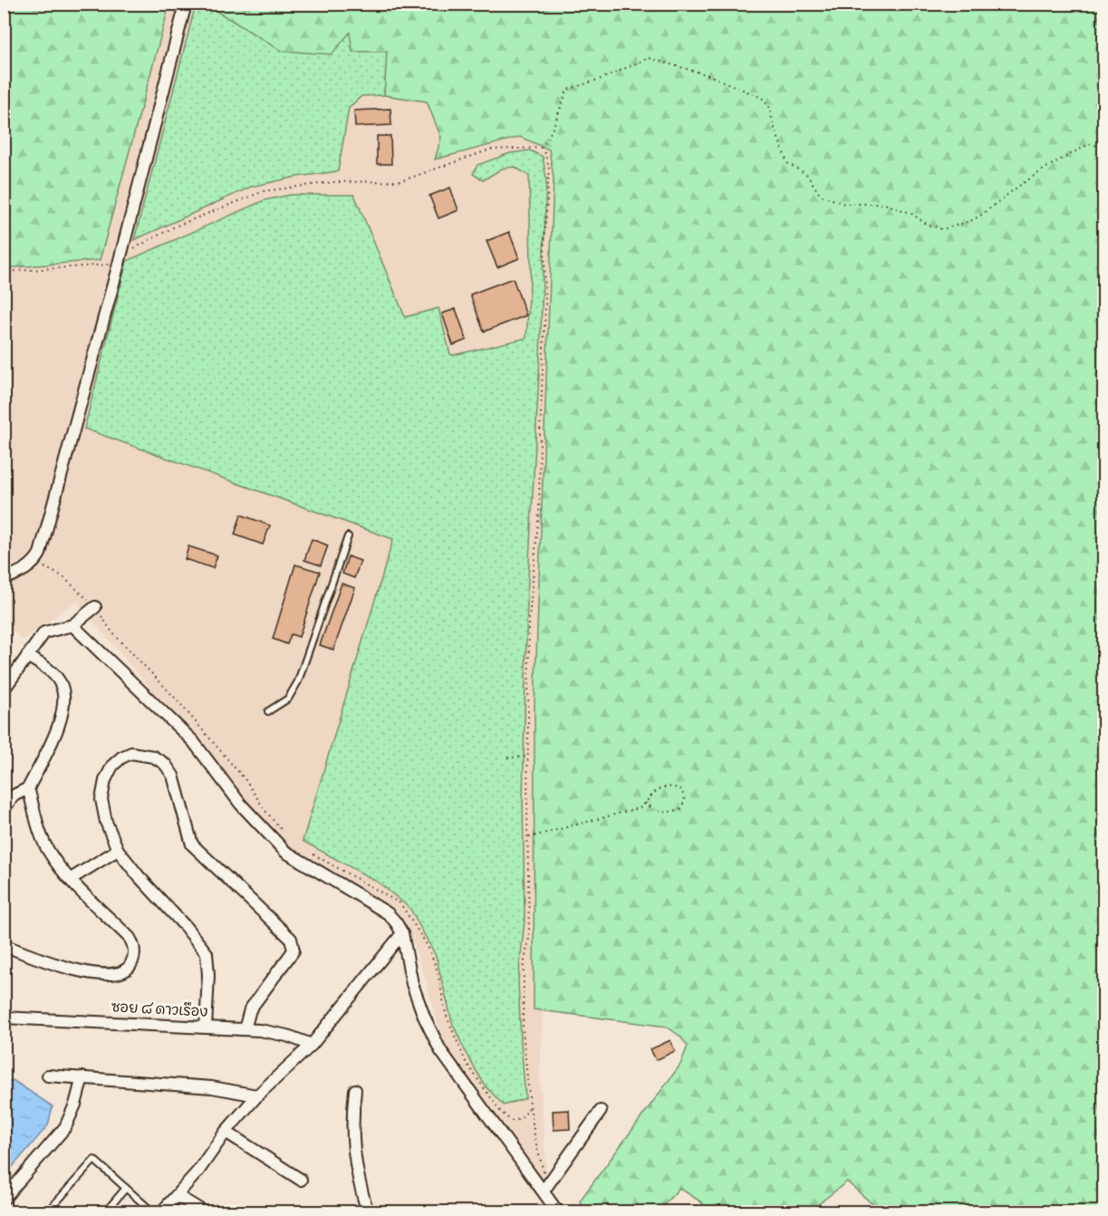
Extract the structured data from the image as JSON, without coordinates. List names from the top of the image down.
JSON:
{
  "streets": {
    "street": ["ซอย ๘ ดาวเรือง"]
  }
}
